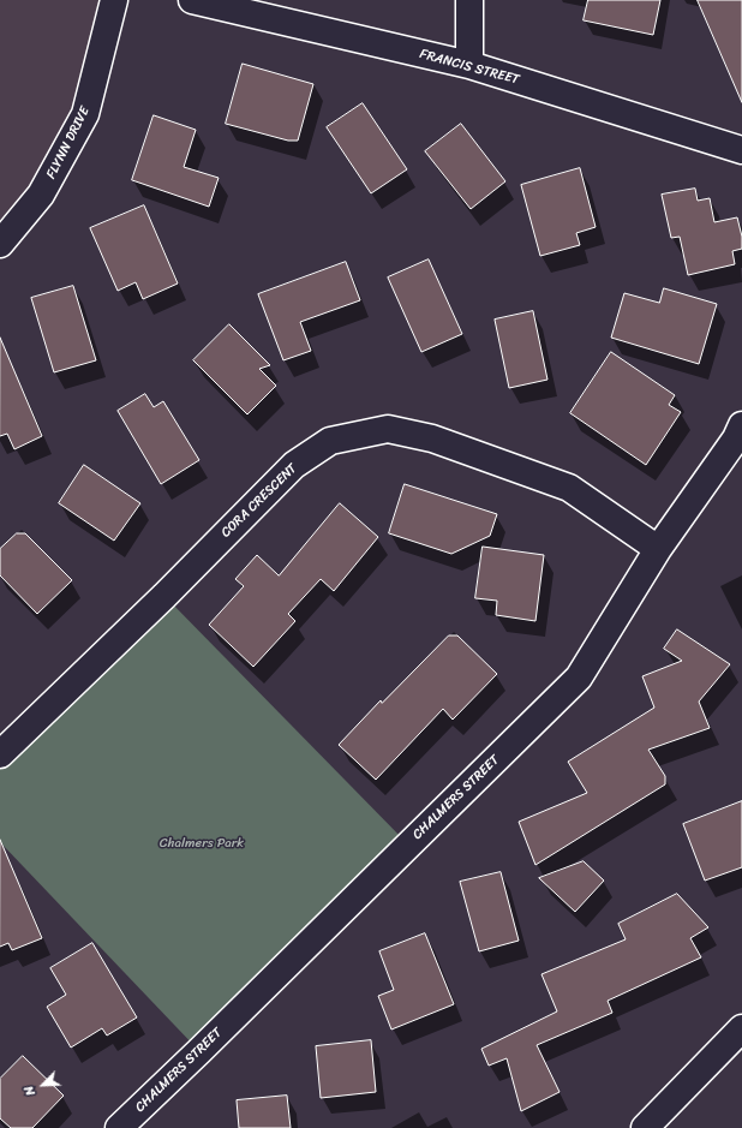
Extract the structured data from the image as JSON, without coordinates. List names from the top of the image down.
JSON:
{
  "streets": {
    "street": [
      "FRANCIS STREET",
      "FLYNN DRIVE",
      "CORA CRESCENT",
      "CHALMERS STREET"
    ]
  },
  "crossings": [
    ["CORA CRESCENT", "CHALMERS STREET"]
  ],
  "parks": ["Chalmers Park"],
  "north": "bottom left"
}
